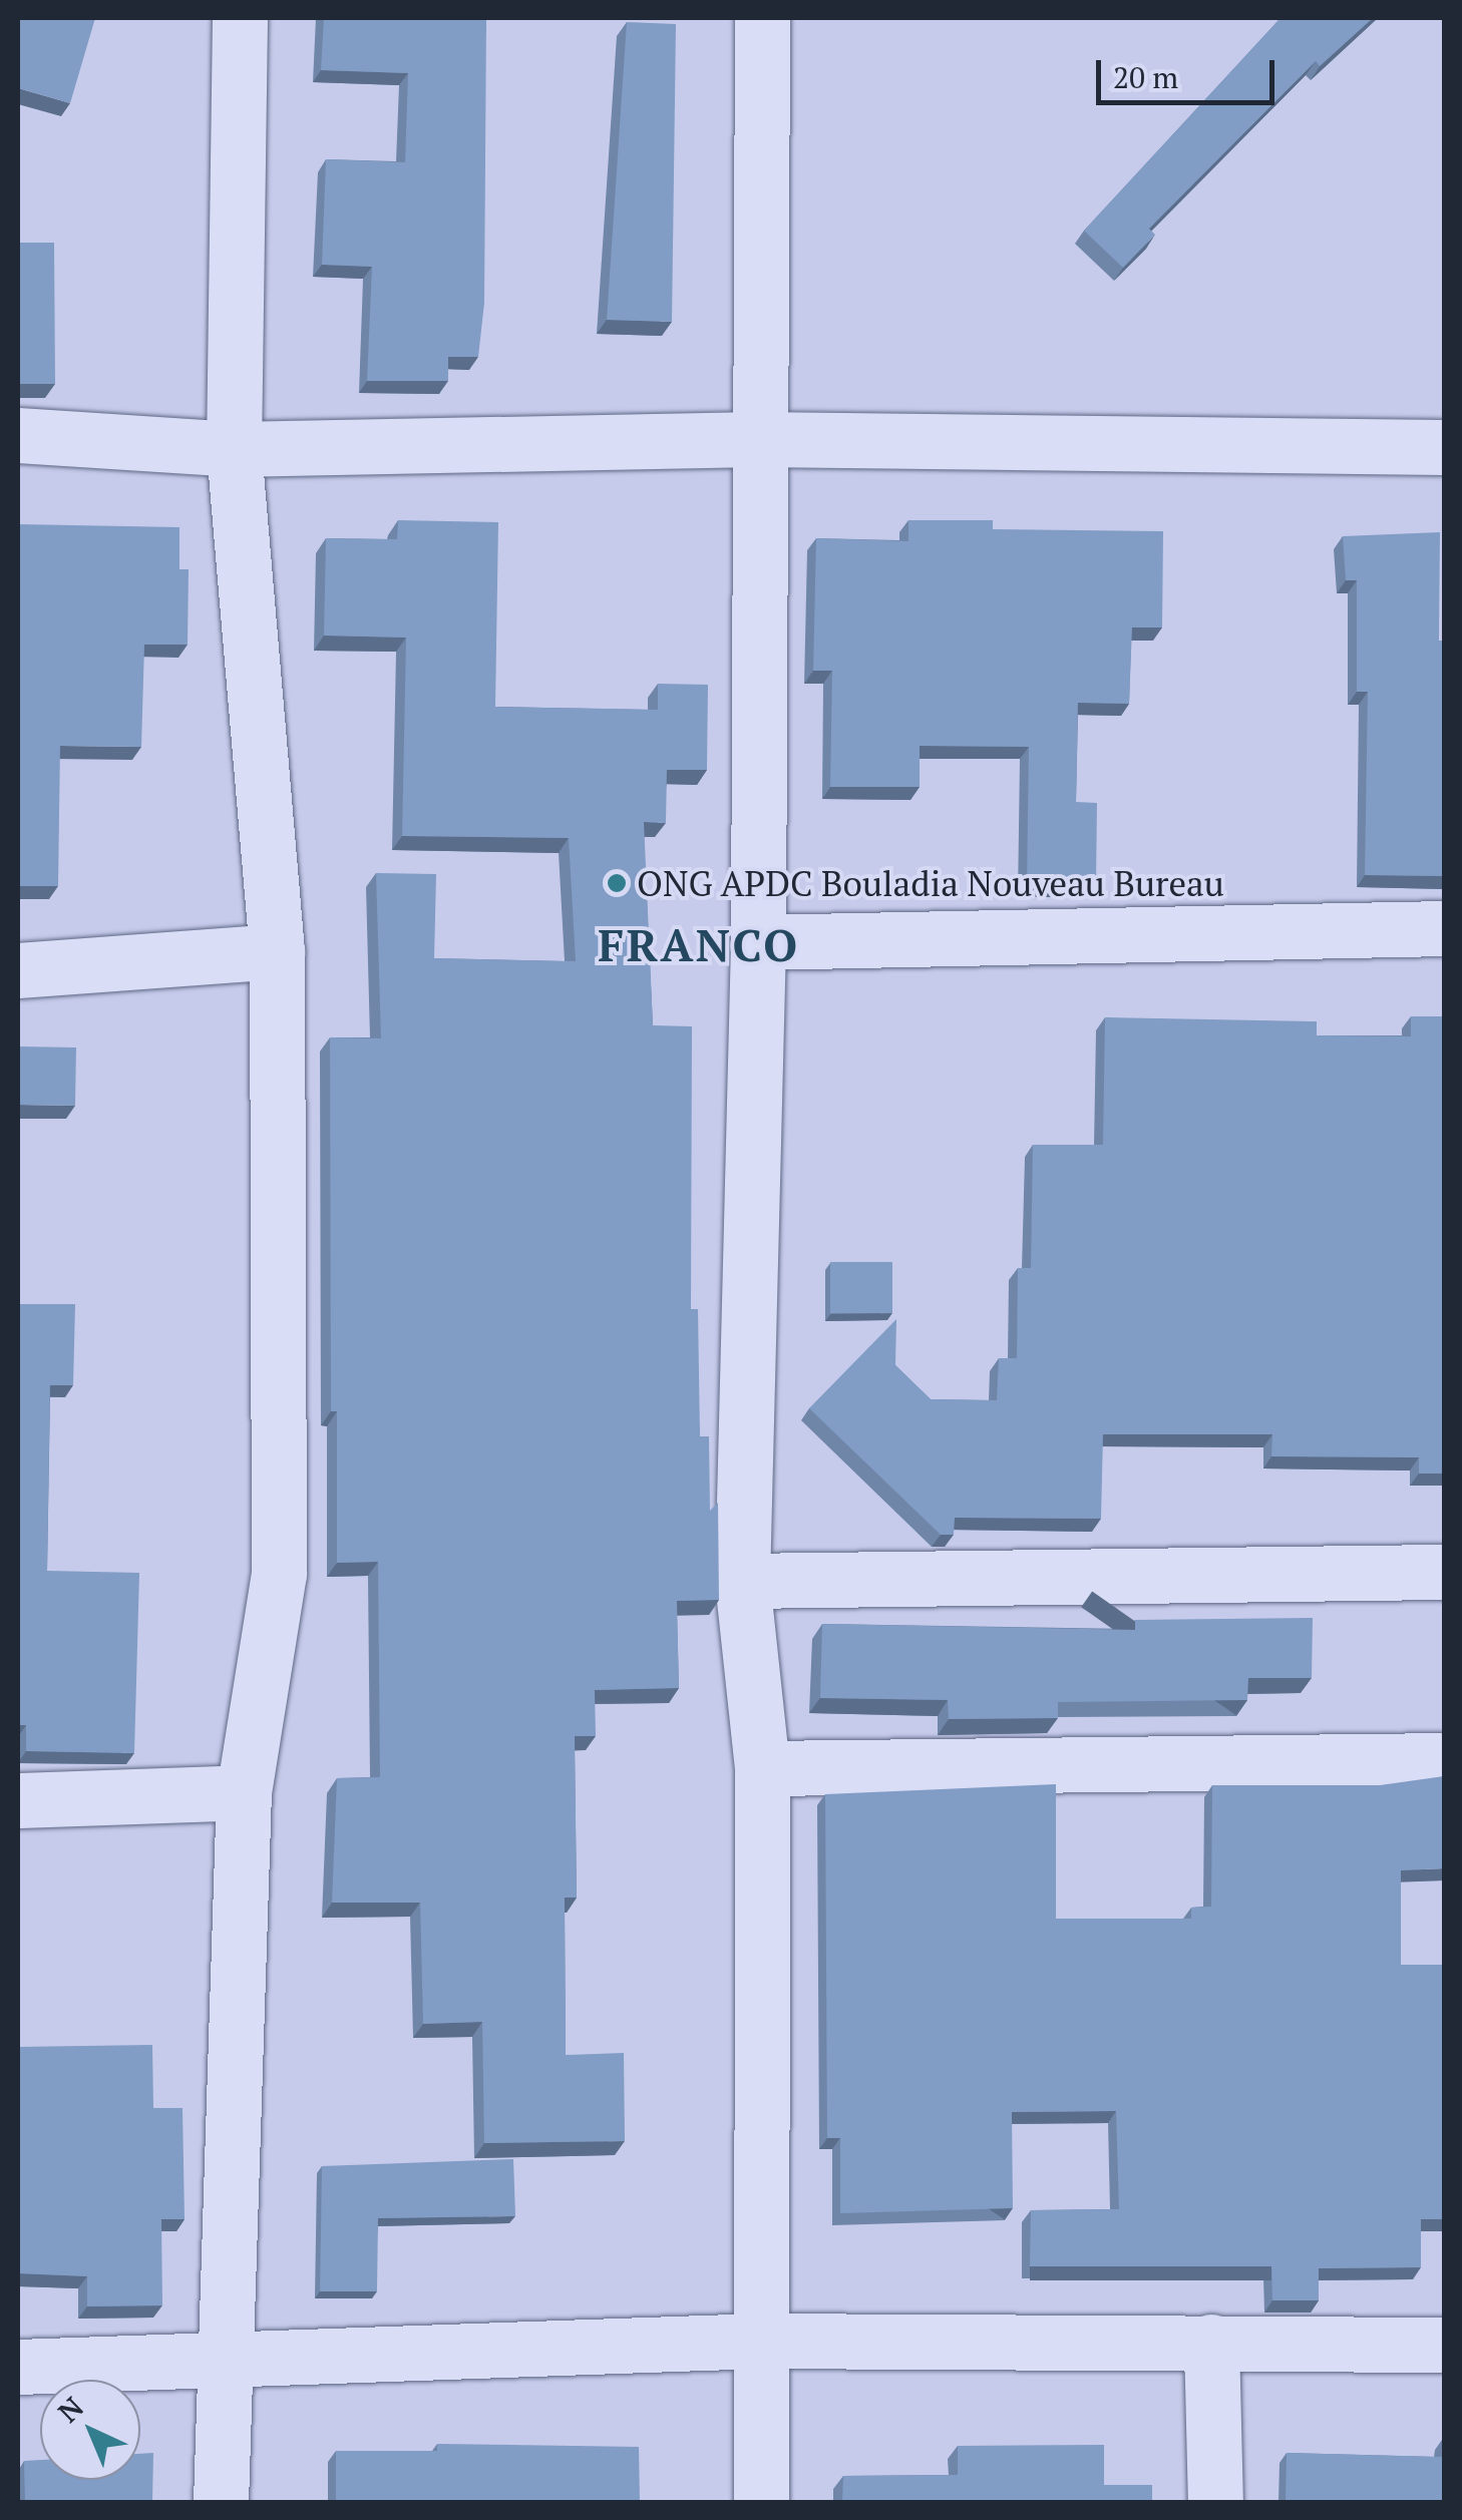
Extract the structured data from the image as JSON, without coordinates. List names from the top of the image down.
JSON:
{
  "districts": ["FRANCO"],
  "places": ["ONG APDC Bouladia Nouveau Bureau"],
  "scale_bar": "20 m",
  "north": "top left"
}
